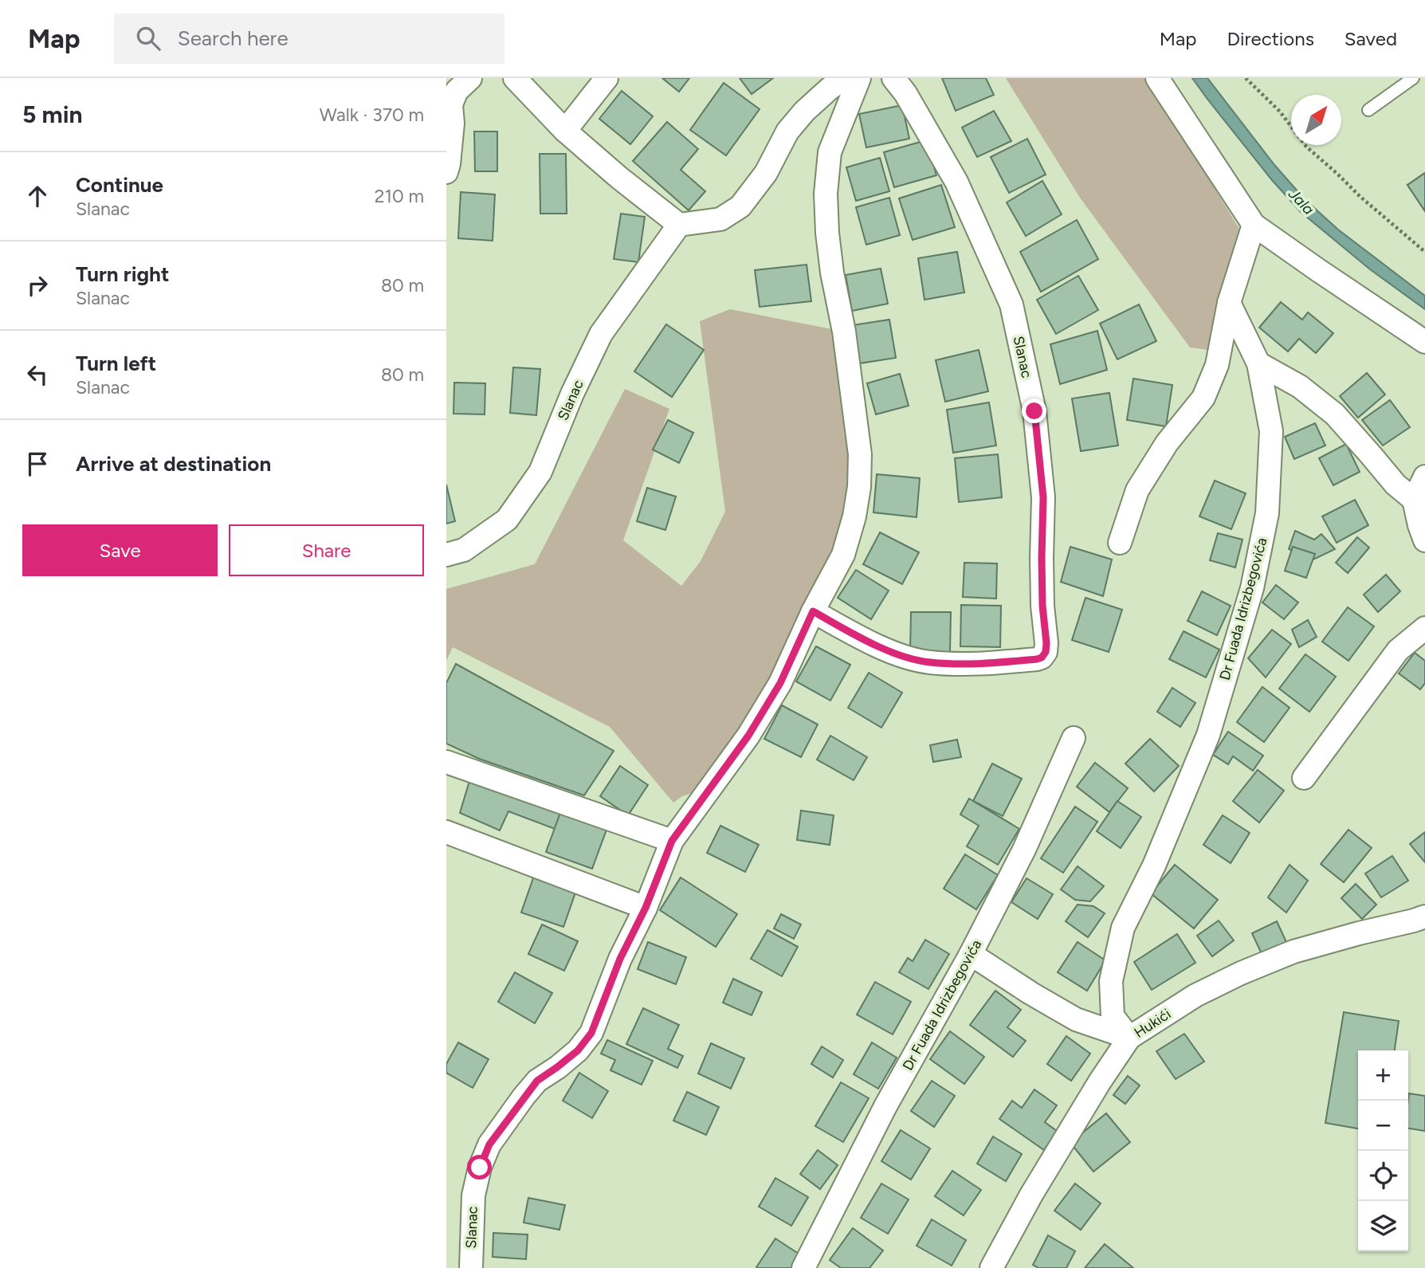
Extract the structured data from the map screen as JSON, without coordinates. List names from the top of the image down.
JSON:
{
  "streets": {
    "street": ["Slanac", "Dr Fuada Idrizbegovića", "Hukići"]
  },
  "crossings": [
    ["Dr Fuada Idrizbegovića", "Hukići"]
  ],
  "water": ["Jala"],
  "north": "top right",
  "page": {
    "header": "Map",
    "search": "Search here",
    "nav": ["Map", "Directions", "Saved"],
    "heading": ["5 min", "Walk · 370 m"],
    "list": [
      ["Continue", "Slanac", "210 m"],
      ["Turn right", "Slanac", "80 m"],
      ["Turn left", "Slanac", "80 m"],
      "Arrive at destination"
    ],
    "buttons": ["Save", "Share"],
    "map_buttons": ["+", "−"]
  }
}
